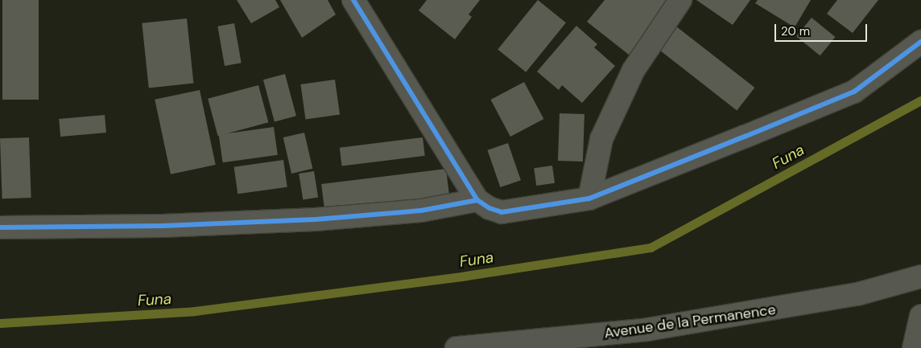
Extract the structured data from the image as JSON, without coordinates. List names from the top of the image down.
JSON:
{
  "streets": {
    "street": ["Avenue de la Permanence"]
  },
  "water": ["Funa"],
  "scale_bar": "20 m"
}
